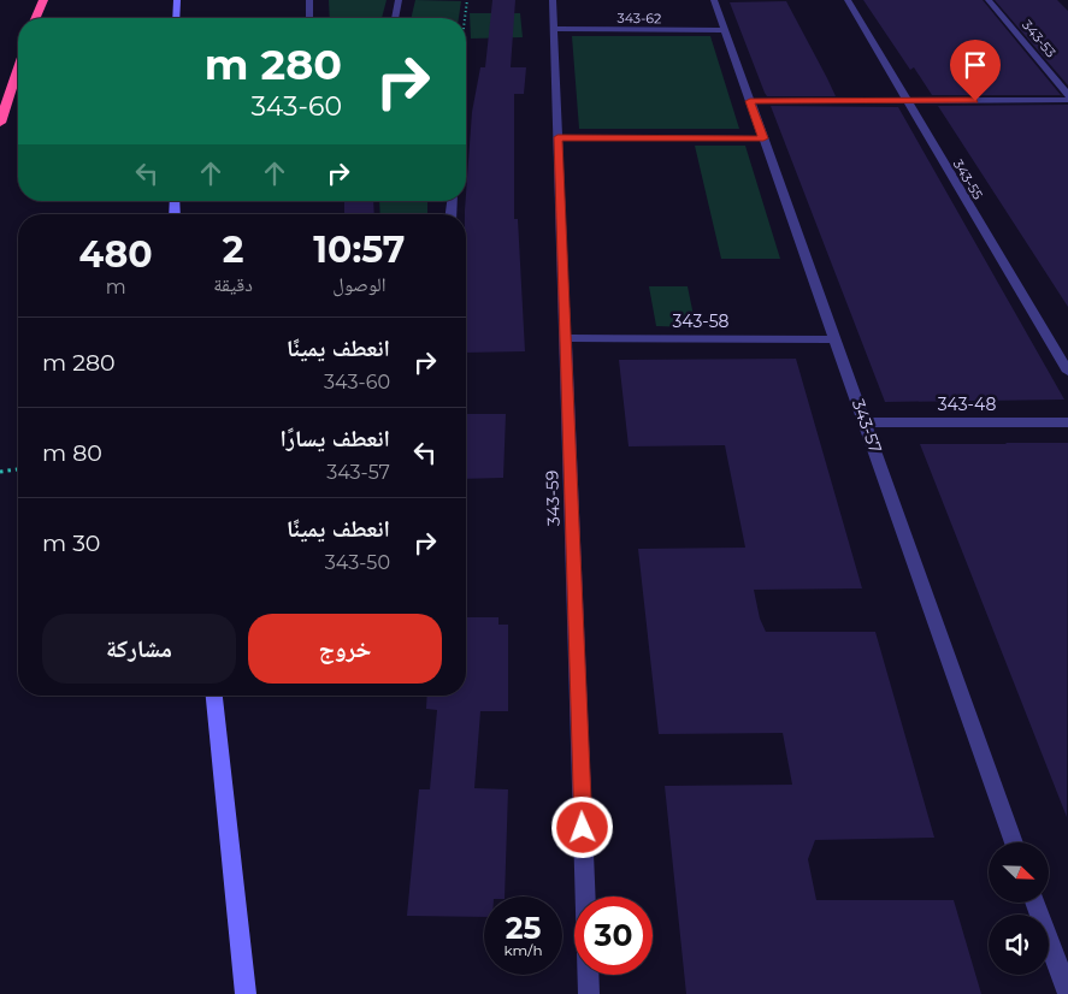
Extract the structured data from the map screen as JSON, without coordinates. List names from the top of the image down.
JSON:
{
  "streets": {
    "street": [
      "343-62",
      "343-53",
      "343-55",
      "343-58",
      "343-48",
      "343-57",
      "343-59"
    ]
  },
  "crossings": [
    ["343-62", "343-57"],
    ["343-62", "343-59"],
    ["343-58", "343-57"],
    ["343-58", "343-59"],
    ["343-48", "343-57"]
  ],
  "north": "bottom right",
  "page": {
    "turn": ["280 m", "343-60"],
    "eta": [
      "10:57",
      "الوصول",
      "2",
      "دقيقة",
      "480",
      "m"
    ],
    "list": [
      {
        "name": "انعطف يمينًا",
        "note": "343-60",
        "value": "280 m"
      },
      {
        "name": "انعطف يسارًا",
        "note": "343-57",
        "value": "80 m"
      },
      {
        "name": "انعطف يمينًا",
        "note": "343-50",
        "value": "30 m"
      }
    ],
    "buttons": ["خروج", "مشاركة"],
    "speed": "25 km/h",
    "limit": "30"
  }
}
